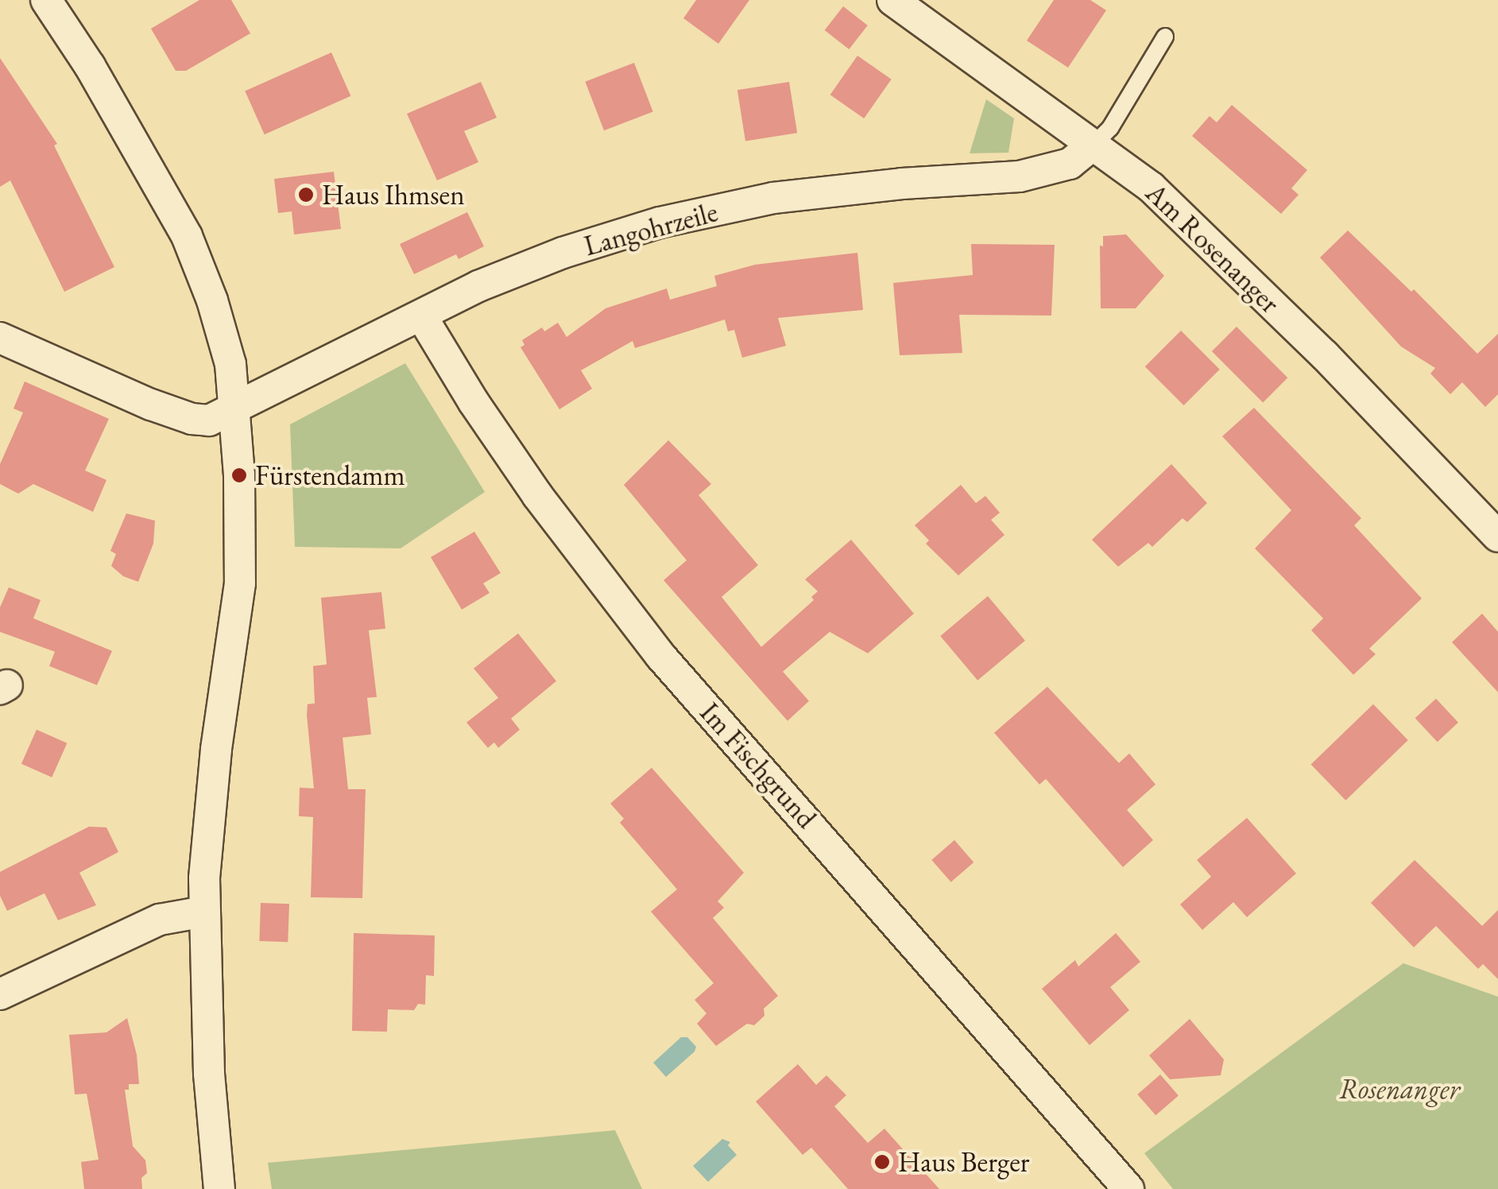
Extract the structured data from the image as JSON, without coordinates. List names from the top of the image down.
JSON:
{
  "streets": {
    "street": ["Langohrzeile", "Am Rosenanger", "Im Fischgrund"]
  },
  "crossings": [
    ["Langohrzeile", "Am Rosenanger"],
    ["Langohrzeile", "Im Fischgrund"]
  ],
  "parks": ["Rosenanger"],
  "places": ["Haus Ihmsen", "Fürstendamm", "Haus Berger"]
}
